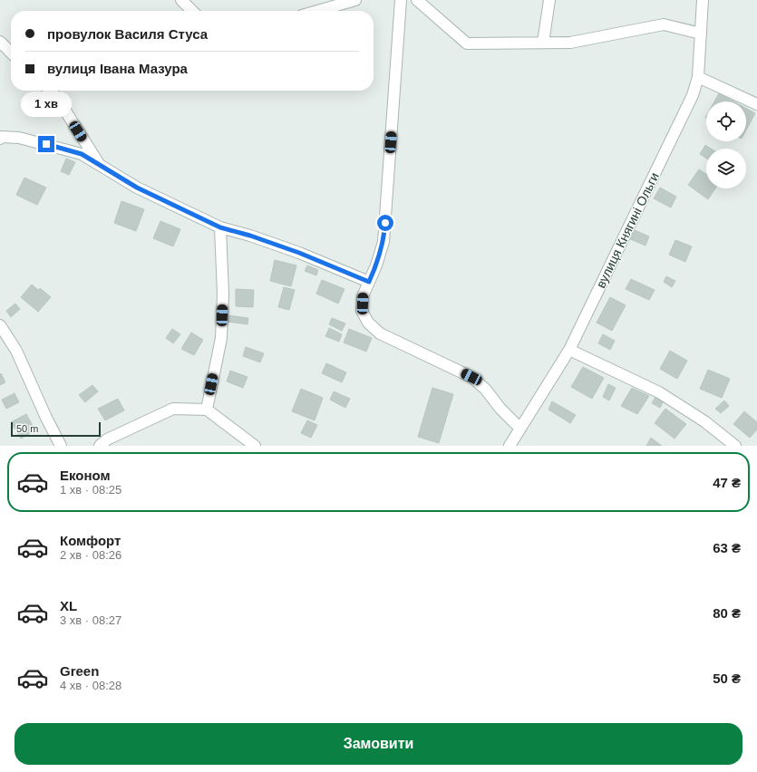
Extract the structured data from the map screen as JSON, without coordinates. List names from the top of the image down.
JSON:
{
  "streets": {
    "street": ["вулиця Княгині Ольги"]
  },
  "scale_bar": "50 m",
  "page": {
    "banner": ["провулок Василя Стуса", "вулиця Івана Мазура"],
    "bubble": "1 хв",
    "scale": "50 m",
    "list": [
      {
        "name": "Економ",
        "note": "1 хв · 08:25",
        "value": "47 ₴"
      },
      {
        "name": "Комфорт",
        "note": "2 хв · 08:26",
        "value": "63 ₴"
      },
      {
        "name": "XL",
        "note": "3 хв · 08:27",
        "value": "80 ₴"
      },
      {
        "name": "Green",
        "note": "4 хв · 08:28",
        "value": "50 ₴"
      }
    ],
    "buttons": "Замовити"
  }
}
